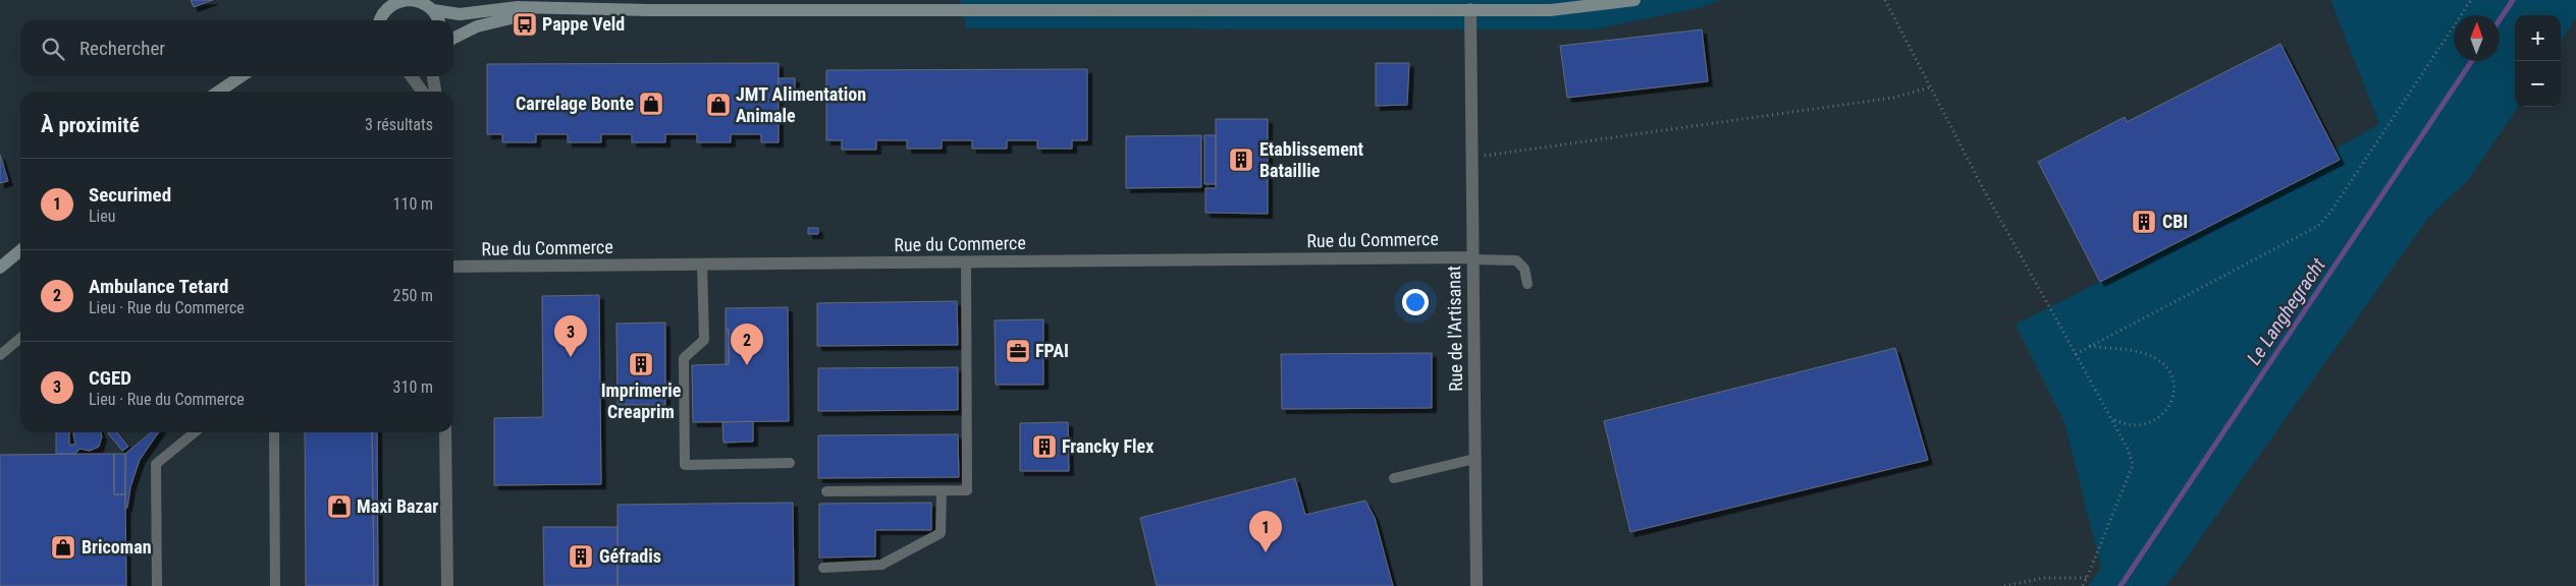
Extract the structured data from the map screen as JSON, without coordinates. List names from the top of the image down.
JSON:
{
  "streets": {
    "street": ["Rue du Commerce", "Rue de l'Artisanat"]
  },
  "crossings": [
    ["Rue du Commerce", "Rue de l'Artisanat"]
  ],
  "water": ["Le Langhegracht"],
  "places": {
    "bus stop": ["Pappe Veld"],
    "shop": [
      "Carrelage Bonte",
      "JMT Alimentation Animale",
      "Maxi Bazar",
      "Bricoman"
    ],
    "building": [
      "Etablissement Bataillie",
      "CBI",
      "Imprimerie Creaprim",
      "Francky Flex",
      "Géfradis"
    ],
    "office": ["FPAI"]
  },
  "north": "top",
  "page": {
    "map_buttons": ["+", "−"],
    "search": "Rechercher",
    "heading": ["À proximité", "3 résultats"],
    "list": [
      {
        "mark": "1",
        "name": "Securimed",
        "note": "Lieu",
        "value": "110 m"
      },
      {
        "mark": "2",
        "name": "Ambulance Tetard",
        "note": "Lieu · Rue du Commerce",
        "value": "250 m"
      },
      {
        "mark": "3",
        "name": "CGED",
        "note": "Lieu · Rue du Commerce",
        "value": "310 m"
      }
    ],
    "pins": ["3", "2", "1"]
  }
}
